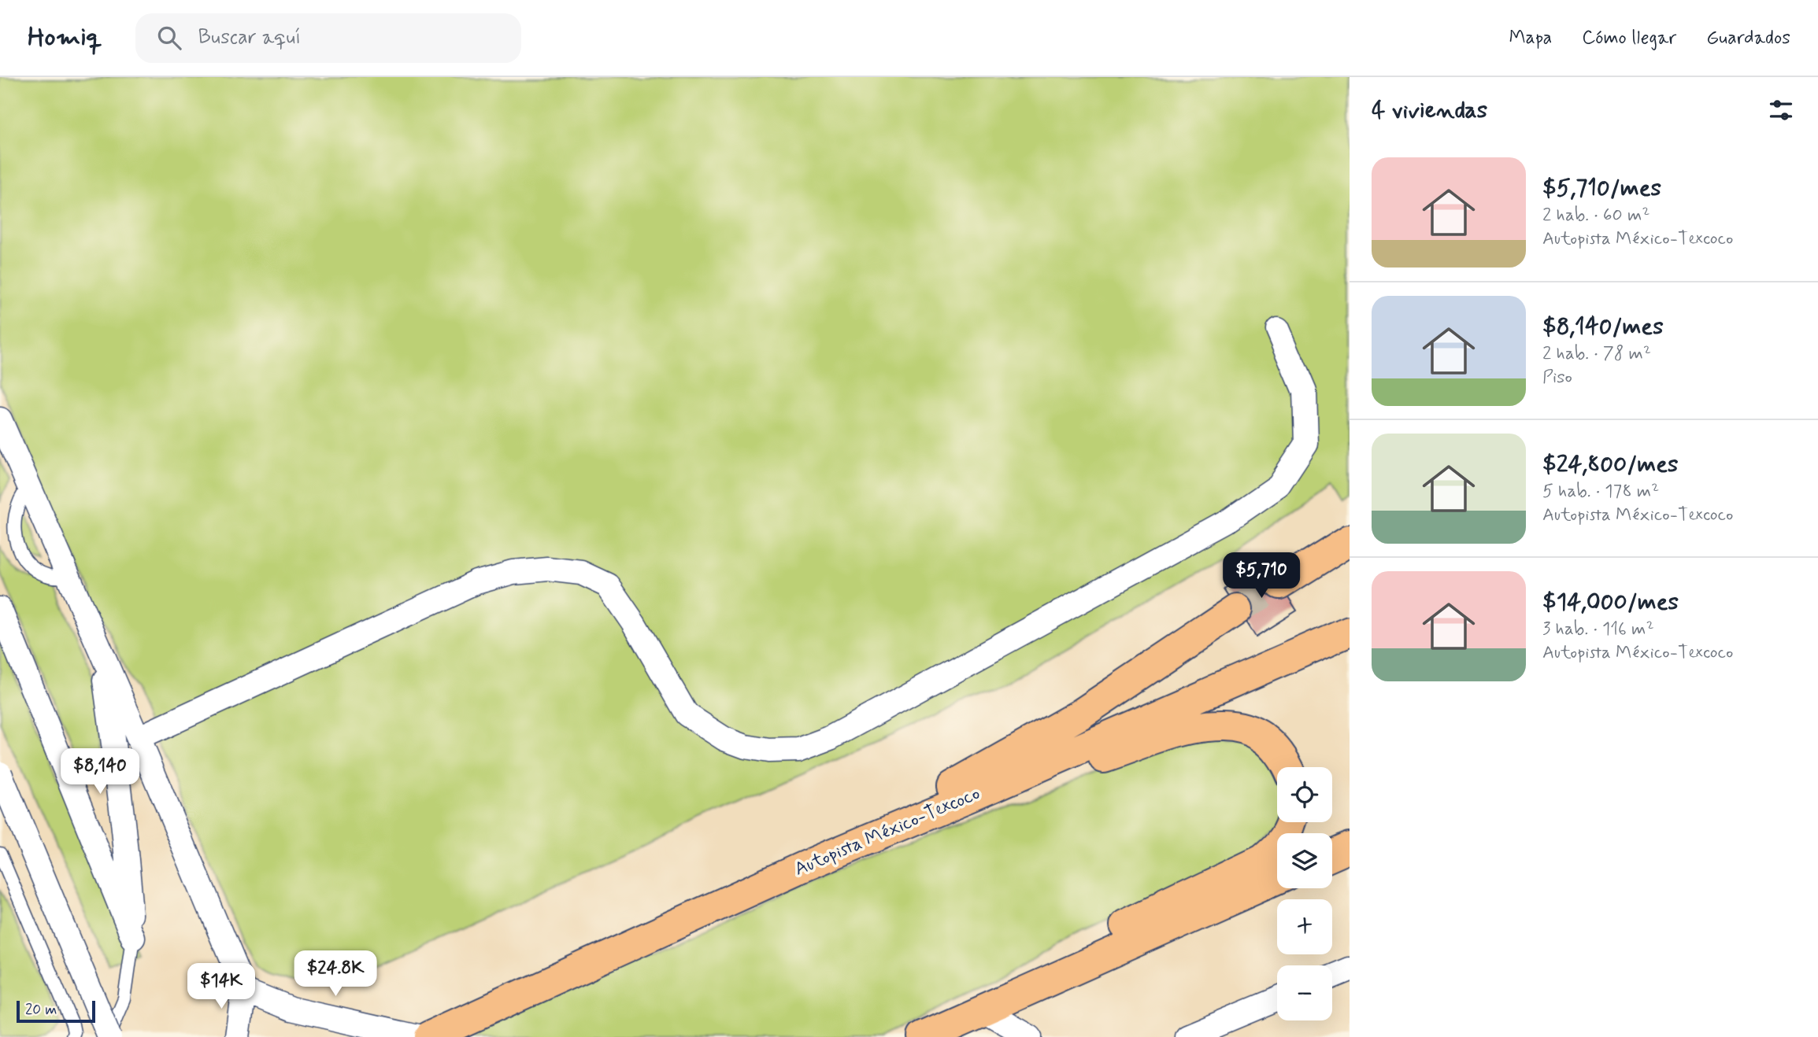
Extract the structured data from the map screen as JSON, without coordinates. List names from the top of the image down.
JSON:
{
  "streets": {
    "highway": ["Autopista México-Texcoco"]
  },
  "scale_bar": "20 m",
  "page": {
    "header": "Homiq",
    "search": "Buscar aquí",
    "nav": ["Mapa", "Cómo llegar", "Guardados"],
    "heading": "4 viviendas",
    "list": [
      {
        "name": "$5,710/mes",
        "note": "2 hab. · 60 m² · Autopista México-Texcoco"
      },
      {
        "name": "$8,140/mes",
        "note": "2 hab. · 78 m² · Piso"
      },
      {
        "name": "$24,800/mes",
        "note": "5 hab. · 178 m² · Autopista México-Texcoco"
      },
      {
        "name": "$14,000/mes",
        "note": "3 hab. · 116 m² · Autopista México-Texcoco"
      }
    ],
    "price": [
      "$5,710",
      "$8,140",
      "$24.8K",
      "$14K"
    ],
    "map_buttons": ["+", "−"],
    "scale": "20 m"
  }
}
